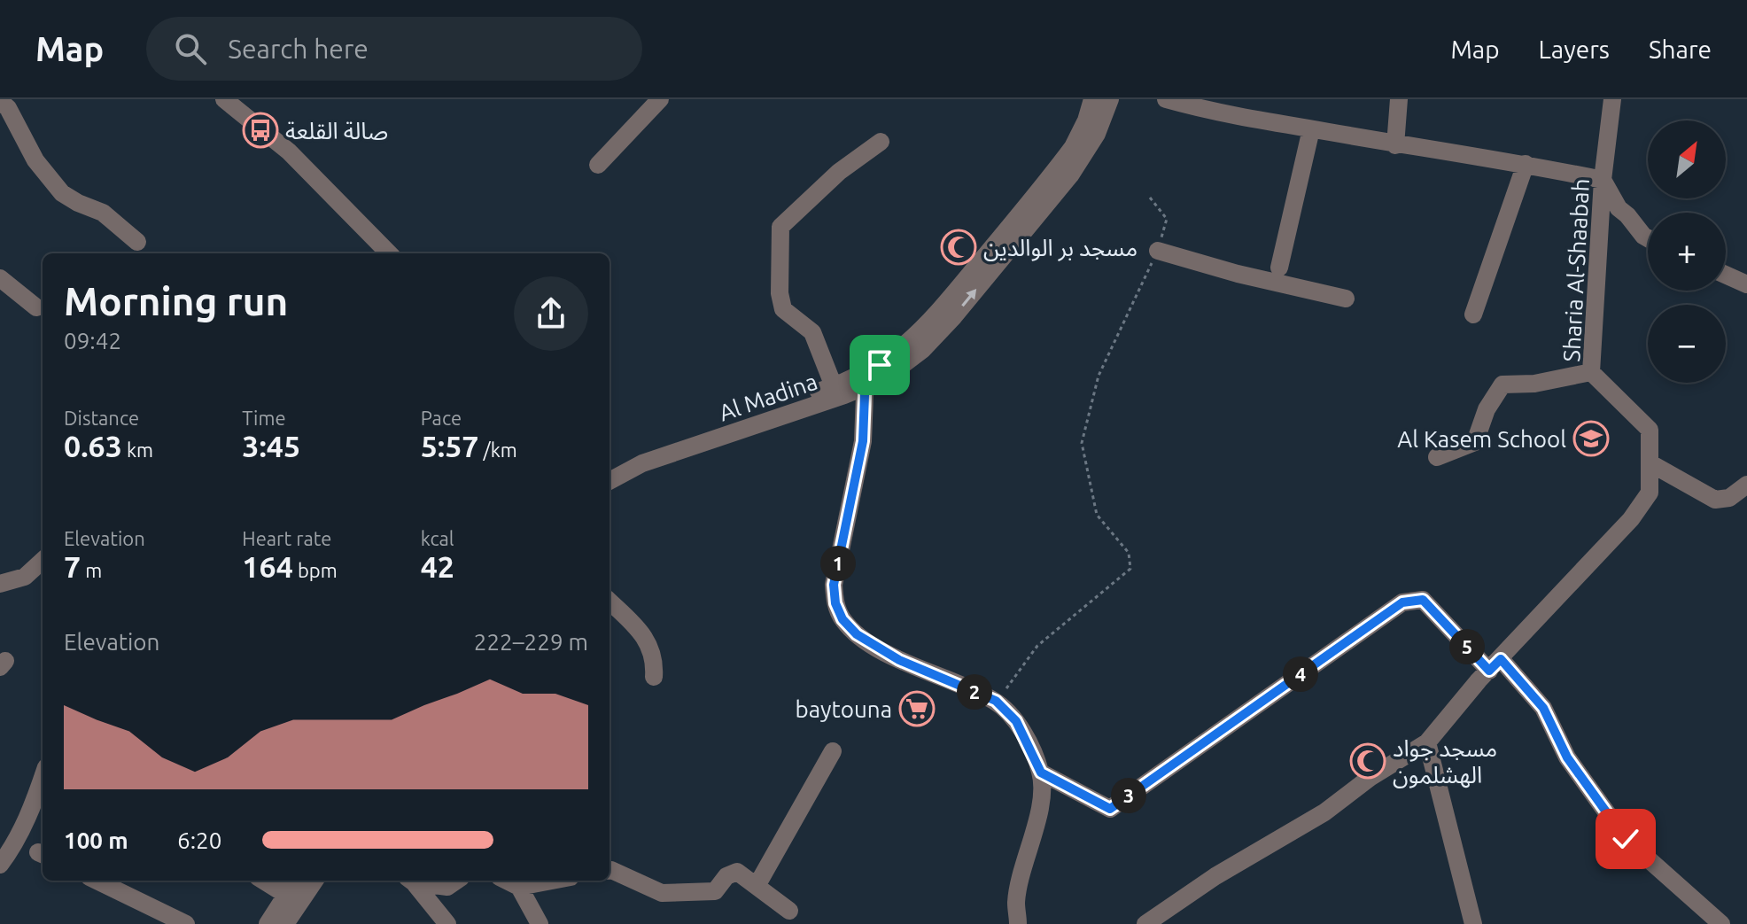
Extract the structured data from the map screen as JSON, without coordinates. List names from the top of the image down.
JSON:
{
  "streets": {
    "street": ["Sharia Al-Shaabah", "Al Madina"]
  },
  "places": {
    "bus stop": ["صالة القلعة"],
    "mosque": ["مسجد بر الوالدين", "مسجد جواد الهشلمون"],
    "school or university": ["Al Kasem School"],
    "supermarket": ["baytouna"]
  },
  "north": "top right",
  "page": {
    "header": "Map",
    "search": "Search here",
    "nav": ["Map", "Layers", "Share"],
    "map_buttons": ["+", "−"],
    "heading": ["Morning run", "09:42"],
    "stats": [
      ["Distance", "0.63 km"],
      ["Time", "3:45"],
      ["Pace", "5:57 /km"],
      ["Elevation", "7 m"],
      ["Heart rate", "164 bpm"],
      ["kcal", "42"]
    ],
    "pins": [
      "1",
      "5",
      "4",
      "2",
      "3"
    ],
    "chart": ["Elevation", "222–229 m"],
    "list": [
      {
        "name": "100 m",
        "note": "6:20"
      }
    ]
  }
}
